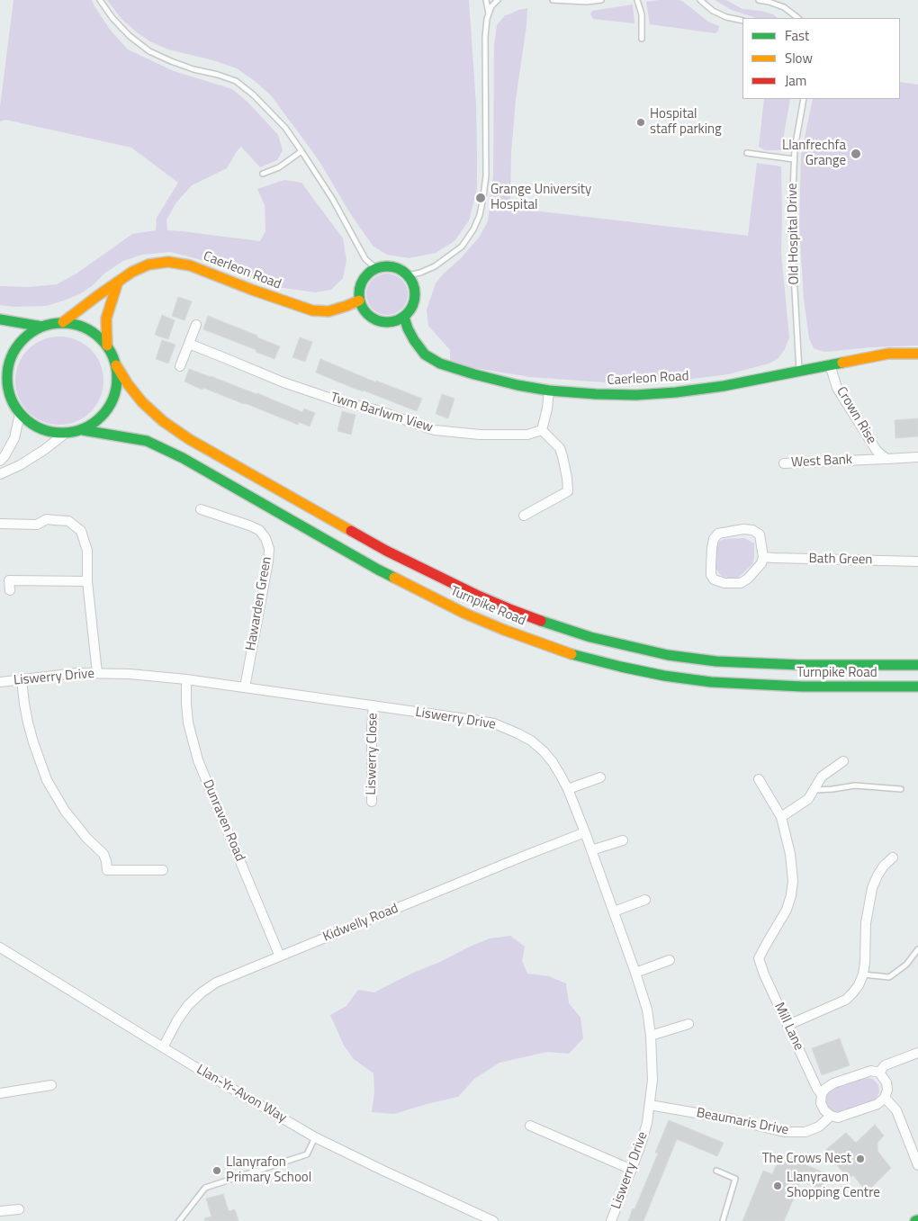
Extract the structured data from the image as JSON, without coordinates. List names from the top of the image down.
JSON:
{
  "streets": {
    "main road": ["Caerleon Road", "Turnpike Road"],
    "street": [
      "Twm Barlwm View",
      "Crown Rise",
      "West Bank",
      "Bath Green",
      "Hawarden Green",
      "Liswerry Drive",
      "Liswerry Close",
      "Dunraven Road",
      "Kidwelly Road",
      "Mill Lane",
      "Llan-Yr-Avon Way",
      "Beaumaris Drive"
    ],
    "lane": ["Old Hospital Drive"]
  },
  "crossings": [
    ["Old Hospital Drive", "Caerleon Road"],
    ["Caerleon Road", "Crown Rise"],
    ["Caerleon Road", "Turnpike Road"],
    ["Crown Rise", "West Bank"],
    ["Hawarden Green", "Liswerry Drive"],
    ["Liswerry Drive", "Liswerry Close"],
    ["Liswerry Drive", "Dunraven Road"],
    ["Liswerry Drive", "Kidwelly Road"],
    ["Liswerry Drive", "Beaumaris Drive"],
    ["Dunraven Road", "Kidwelly Road"],
    ["Kidwelly Road", "Llan-Yr-Avon Way"],
    ["Mill Lane", "Beaumaris Drive"]
  ],
  "places": [
    "Hospital staff parking",
    "Llanfrechfa Grange",
    "Grange University Hospital",
    "The Crows Nest",
    "Llanyrafon Primary School",
    "Llanyravon Shopping Centre"
  ],
  "legend": ["Fast", "Slow", "Jam"]
}
